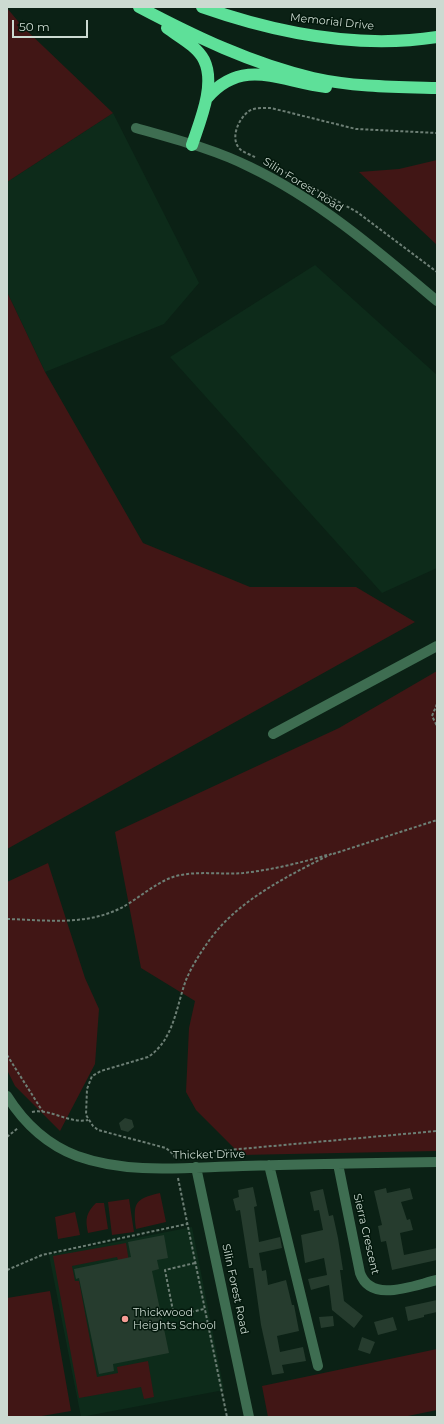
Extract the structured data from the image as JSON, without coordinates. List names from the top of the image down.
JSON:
{
  "streets": {
    "highway": ["Memorial Drive"],
    "street": ["Silin Forest Road", "Thicket Drive", "Sierra Crescent"]
  },
  "crossings": [
    ["Silin Forest Road", "Thicket Drive"],
    ["Thicket Drive", "Sierra Crescent"]
  ],
  "places": ["Thickwood Heights School"],
  "scale_bar": "50 m"
}
